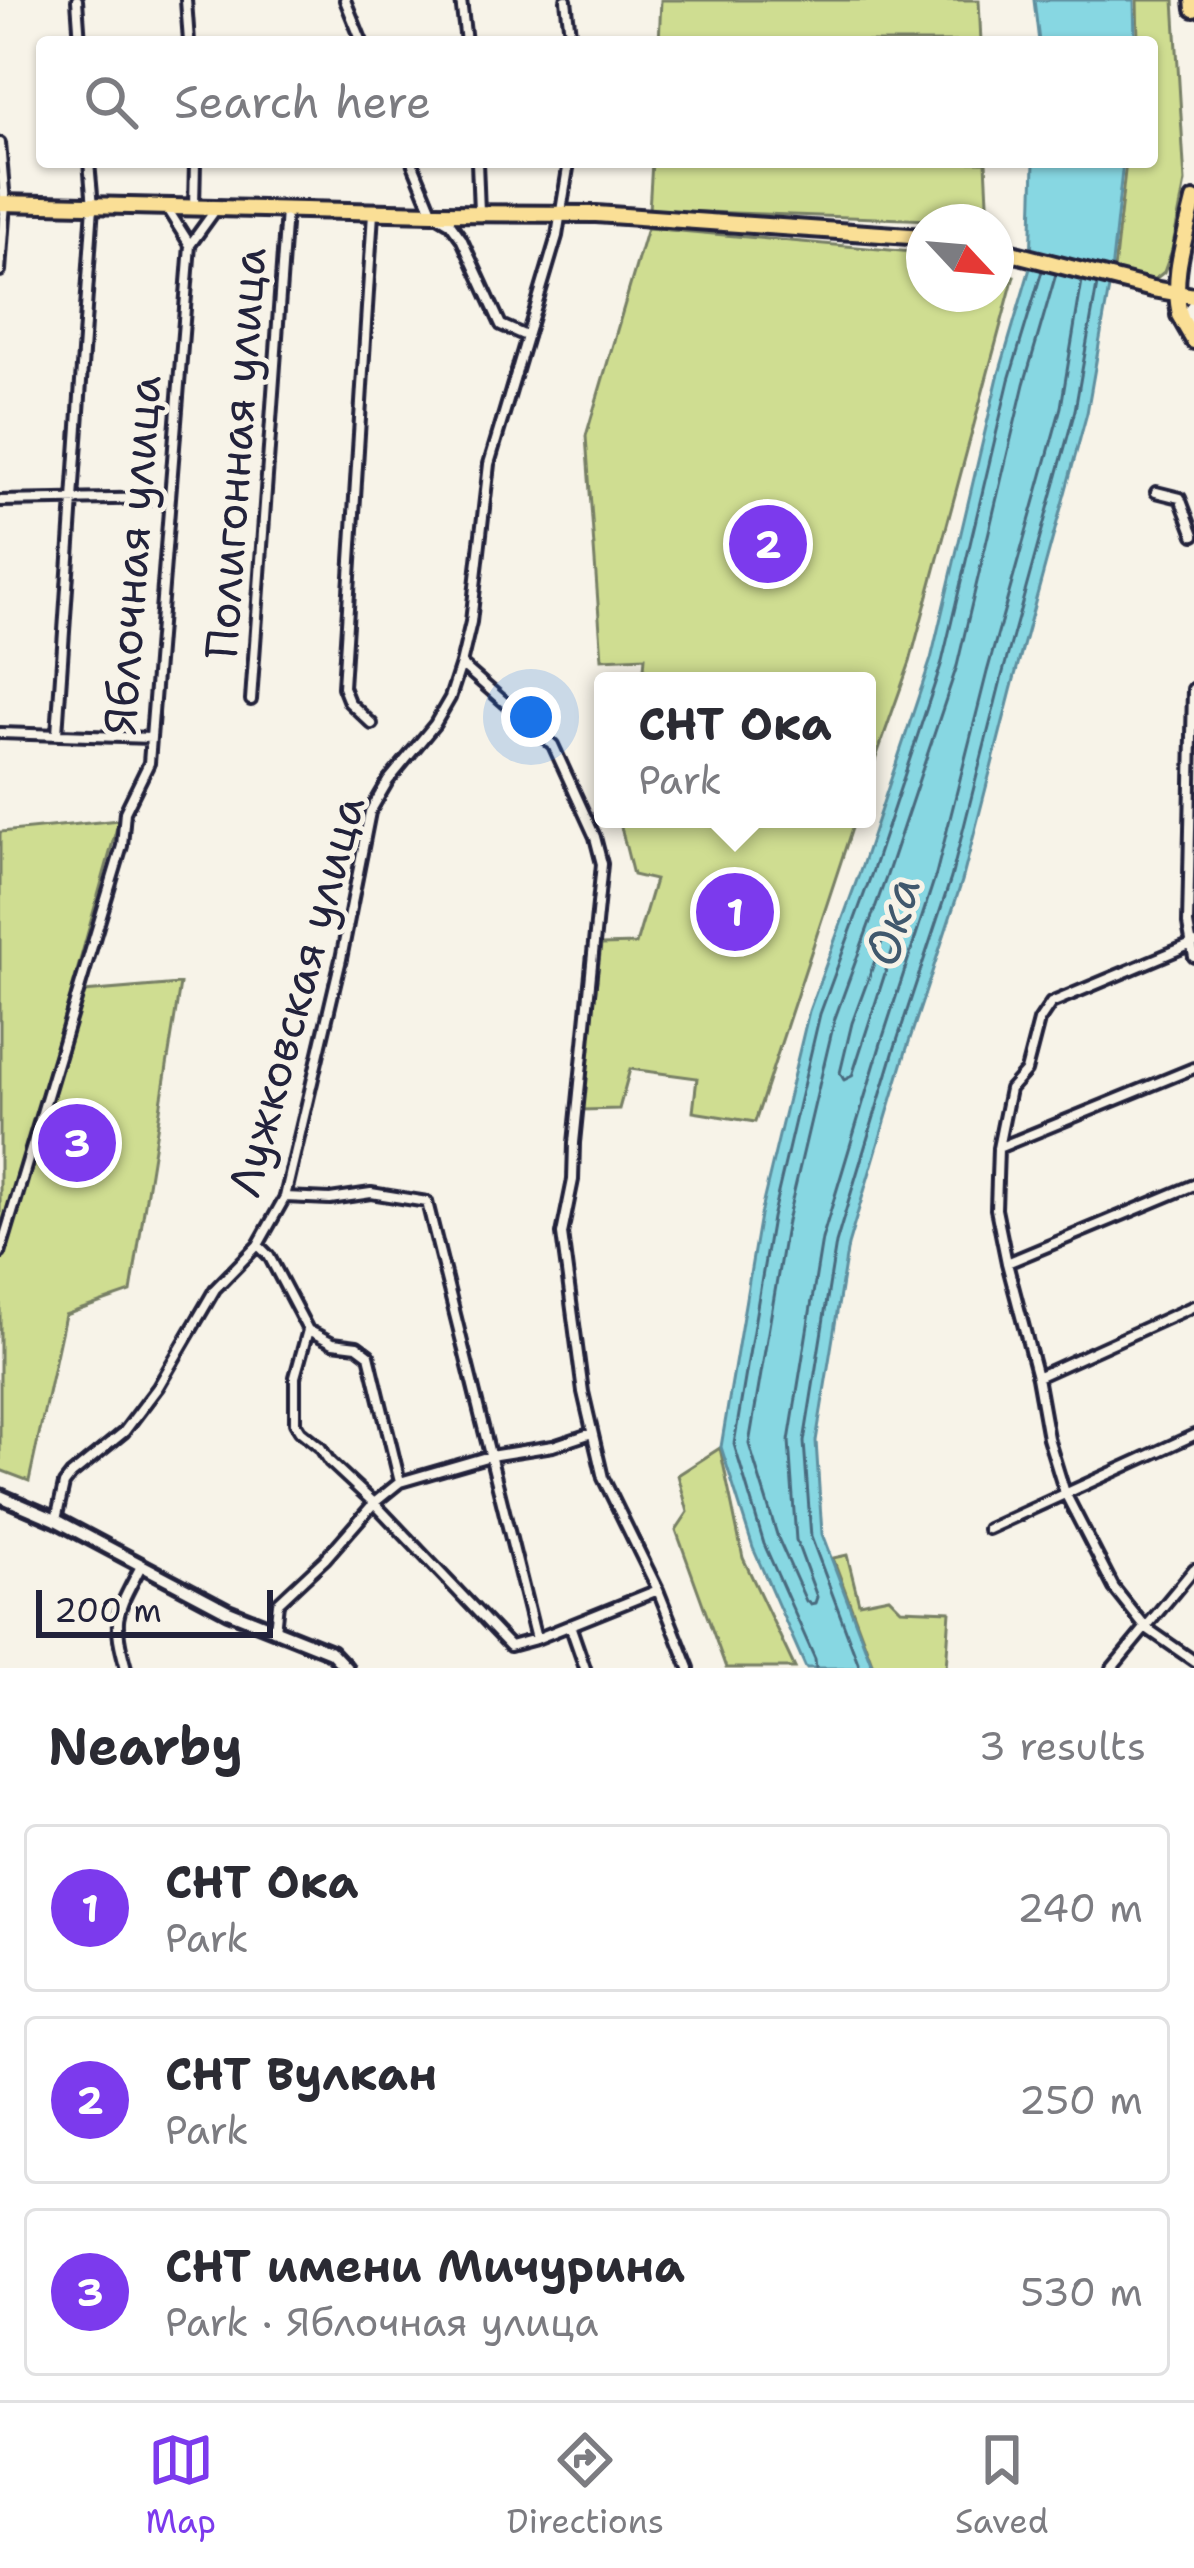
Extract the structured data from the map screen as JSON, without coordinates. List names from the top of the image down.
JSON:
{
  "streets": {
    "street": ["Полигонная улица", "Яблочная улица", "Лужковская улица"]
  },
  "water": ["Ока"],
  "scale_bar": "200 m",
  "north": "bottom right",
  "page": {
    "search": "Search here",
    "pins": ["2", "1", "3"],
    "popup": ["СНТ Ока", "Park"],
    "scale": "200 m",
    "heading": ["Nearby", "3 results"],
    "list": [
      {
        "mark": "1",
        "name": "СНТ Ока",
        "note": "Park",
        "value": "240 m"
      },
      {
        "mark": "2",
        "name": "СНТ Вулкан",
        "note": "Park",
        "value": "250 m"
      },
      {
        "mark": "3",
        "name": "СНТ имени Мичурина",
        "note": "Park · Яблочная улица",
        "value": "530 m"
      }
    ],
    "nav": ["Map", "Directions", "Saved"]
  }
}
